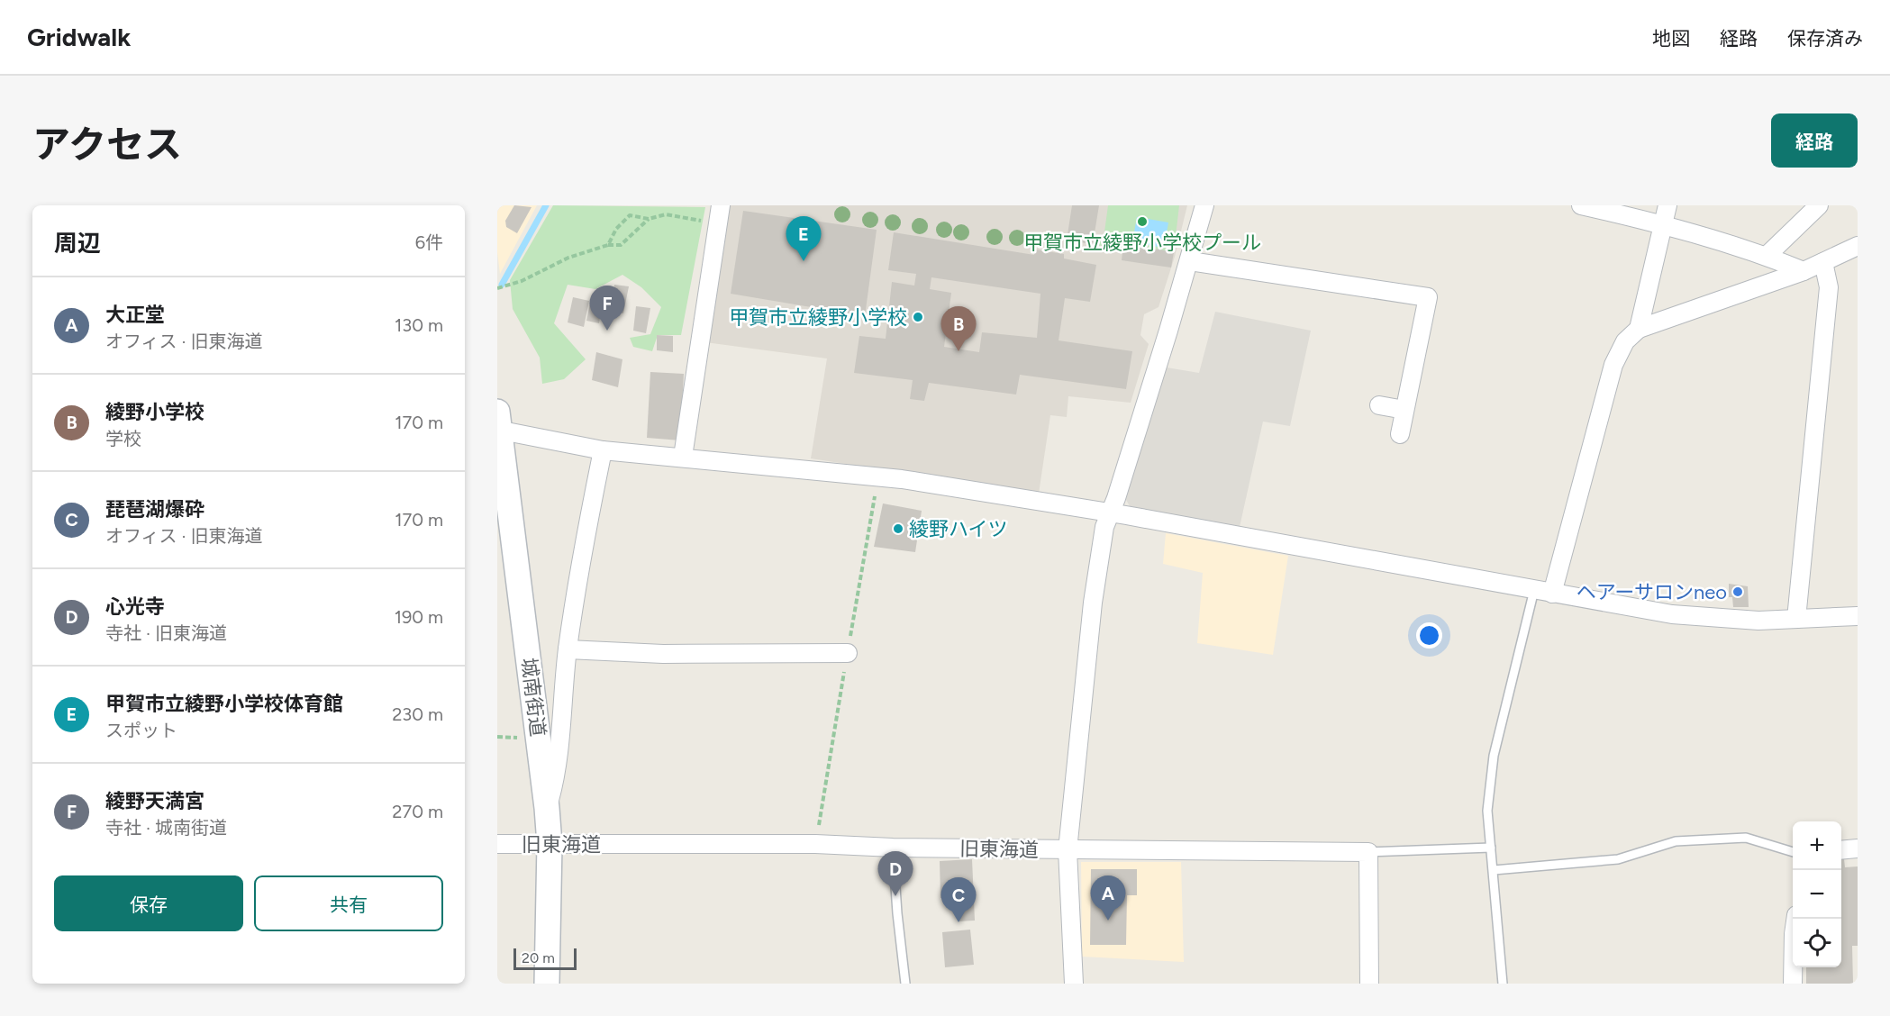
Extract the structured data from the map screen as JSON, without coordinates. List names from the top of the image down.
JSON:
{
  "streets": {
    "street": ["城南街道", "旧東海道"]
  },
  "crossings": [
    ["城南街道", "旧東海道"]
  ],
  "places": [
    "甲賀市立綾野小学校プール",
    "甲賀市立綾野小学校",
    "綾野ハイツ",
    "ヘアーサロンneo"
  ],
  "scale_bar": "20 m",
  "page": {
    "header": "Gridwalk",
    "nav": ["地図", "経路", "保存済み"],
    "title": "アクセス",
    "buttons": [
      "経路",
      ["保存", "共有"]
    ],
    "heading": ["周辺", "6件"],
    "pins": [
      "E",
      "F",
      "B",
      "D",
      "A",
      "C"
    ],
    "list": [
      {
        "mark": "A",
        "name": "大正堂",
        "note": "オフィス · 旧東海道",
        "value": "130 m"
      },
      {
        "mark": "B",
        "name": "綾野小学校",
        "note": "学校",
        "value": "170 m"
      },
      {
        "mark": "C",
        "name": "琵琶湖爆砕",
        "note": "オフィス · 旧東海道",
        "value": "170 m"
      },
      {
        "mark": "D",
        "name": "心光寺",
        "note": "寺社 · 旧東海道",
        "value": "190 m"
      },
      {
        "mark": "E",
        "name": "甲賀市立綾野小学校体育館",
        "note": "スポット",
        "value": "230 m"
      },
      {
        "mark": "F",
        "name": "綾野天満宮",
        "note": "寺社 · 城南街道",
        "value": "270 m"
      }
    ],
    "map_buttons": ["+", "−"],
    "scale": "20 m"
  }
}
